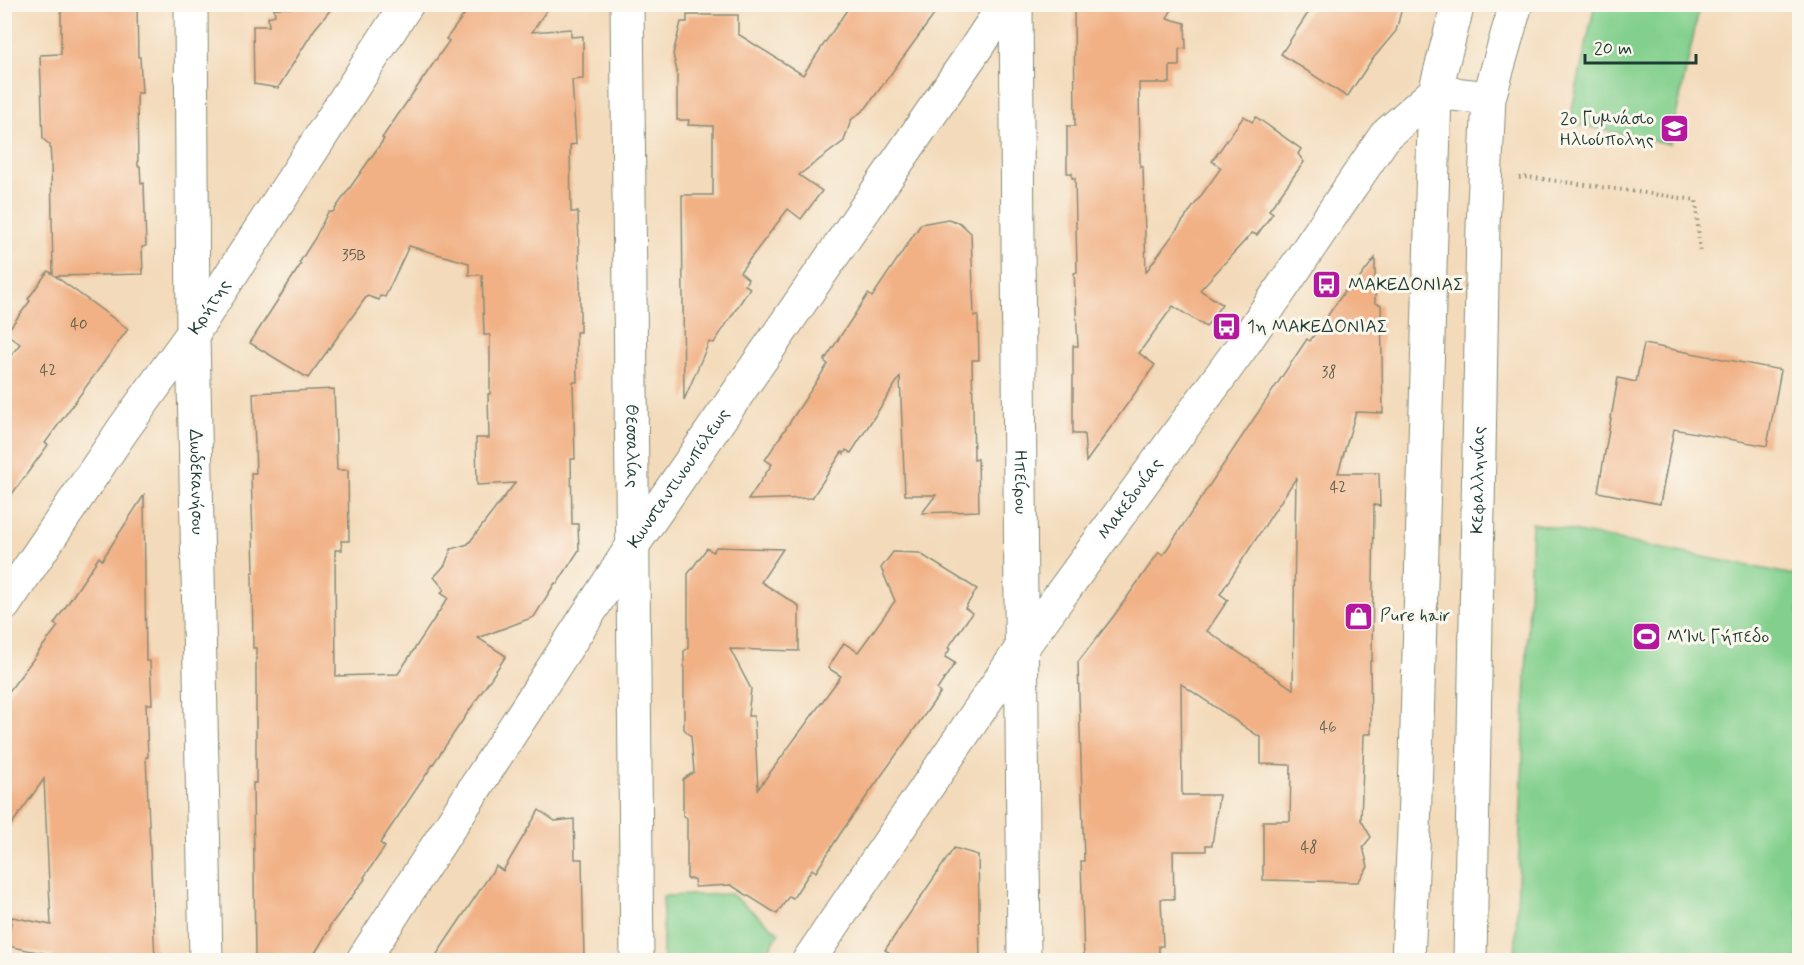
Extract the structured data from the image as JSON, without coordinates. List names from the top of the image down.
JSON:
{
  "streets": {
    "street": [
      "Κρήτης",
      "Θεσσαλίας",
      "Κωνσταντινουπόλεως",
      "Κεφαλληνίας",
      "Δωδεκανήσου",
      "Ηπείρου",
      "Μακεδονίας"
    ]
  },
  "crossings": [
    ["Κρήτης", "Δωδεκανήσου"],
    ["Θεσσαλίας", "Κωνσταντινουπόλεως"],
    ["Ηπείρου", "Μακεδονίας"]
  ],
  "places": {
    "school or university": ["2ο Γυμνάσιο Ηλιούπολης"],
    "bus stop": ["ΜΑΚΕΔΟΝΙΑΣ", "1η ΜΑΚΕΔΟΝΙΑΣ"],
    "shop": ["Pure hair"],
    "sports": ["ΜΊνι Γήπεδο"]
  },
  "house_numbers": [
    "35Β",
    "40",
    "42",
    "38",
    "42",
    "46",
    "48"
  ],
  "scale_bar": "20 m"
}
